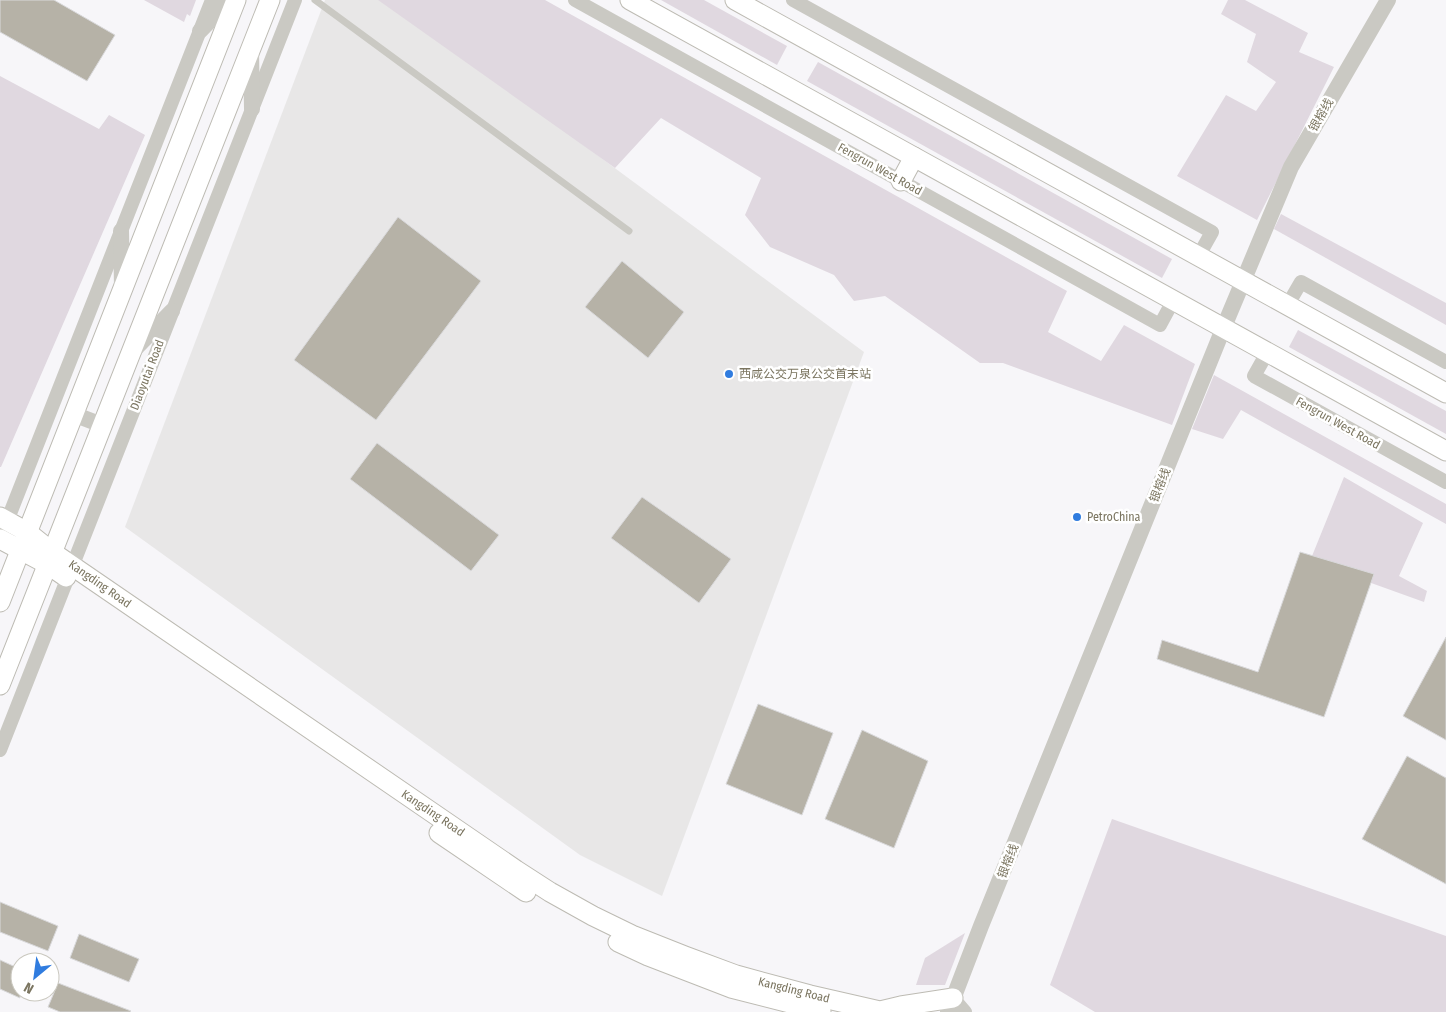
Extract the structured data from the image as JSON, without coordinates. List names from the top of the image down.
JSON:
{
  "streets": {
    "main road": ["Diaoyutai Road", "Kangding Road"],
    "street": ["银榕线", "Fengrun West Road"]
  },
  "crossings": [
    ["银榕线", "Kangding Road"],
    ["Diaoyutai Road", "Kangding Road"]
  ],
  "places": ["西咸公交万泉公交首末站", "PetroChina"],
  "north": "bottom left"
}
